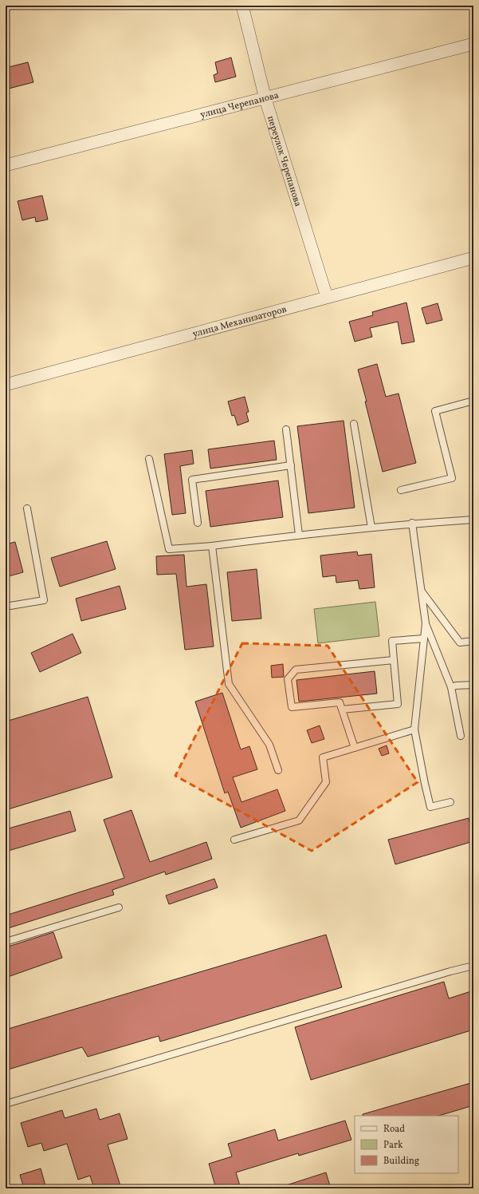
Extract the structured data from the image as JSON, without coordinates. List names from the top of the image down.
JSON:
{
  "streets": {
    "street": ["улица Черепанова", "переулок Черепанова", "улица Механизаторов"]
  },
  "crossings": [
    ["улица Черепанова", "переулок Черепанова"],
    ["переулок Черепанова", "улица Механизаторов"]
  ],
  "legend": ["Road", "Park", "Building"]
}
